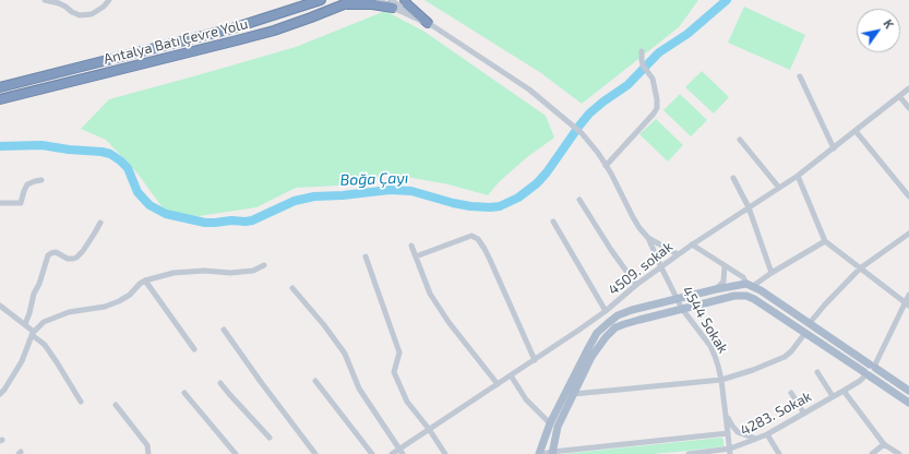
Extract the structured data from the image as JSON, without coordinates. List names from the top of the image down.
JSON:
{
  "streets": {
    "highway": ["Antalya Batı Çevre Yolu"],
    "street": ["4509. sokak", "4544 Sokak", "4283. Sokak"]
  },
  "crossings": [
    ["4509. sokak", "4544 Sokak"],
    ["4544 Sokak", "4283. Sokak"]
  ],
  "water": ["Boğa Çayı"],
  "north": "top right"
}
